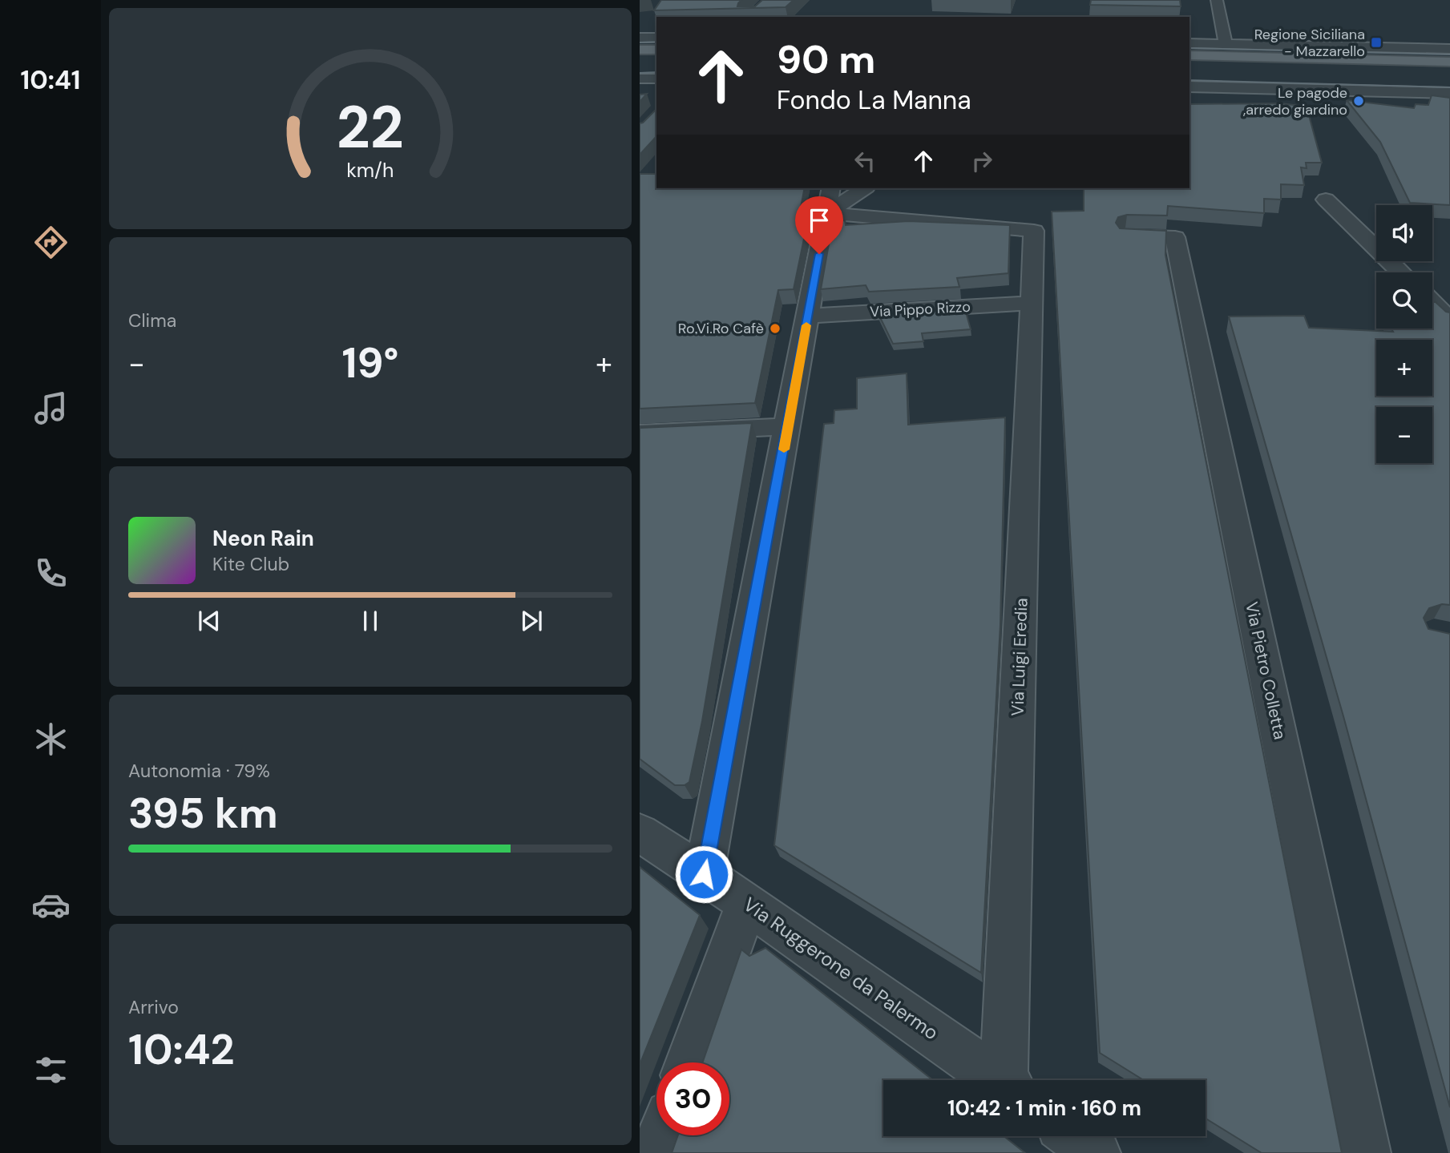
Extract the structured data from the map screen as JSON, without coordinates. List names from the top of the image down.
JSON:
{
  "streets": {
    "street": [
      "Via Pippo Rizzo",
      "Via Luigi Eredia",
      "Via Pietro Colletta",
      "Via Ruggerone da Palermo"
    ]
  },
  "crossings": [
    ["Via Pippo Rizzo", "Via Luigi Eredia"]
  ],
  "places": {
    "transit": ["Regione Siciliana - Mazzarello"],
    "other": ["Le pagode ,arredo giardino", "Ro.Vi.Ro Cafè"]
  },
  "page": {
    "tabs": "10:41",
    "turn": ["90 m", "Fondo La Manna"],
    "map_buttons": ["+", "−"],
    "tile": [
      "Clima",
      ["Autonomia · 79%", "395 km"],
      ["Arrivo", "10:42"]
    ],
    "heat": ["−", "19°", "+"],
    "song": ["Neon Rain", "Kite Club"],
    "limit": "30",
    "trip": "10:42 · 1 min · 160 m",
    "gauge": ["22", "km/h"]
  }
}
